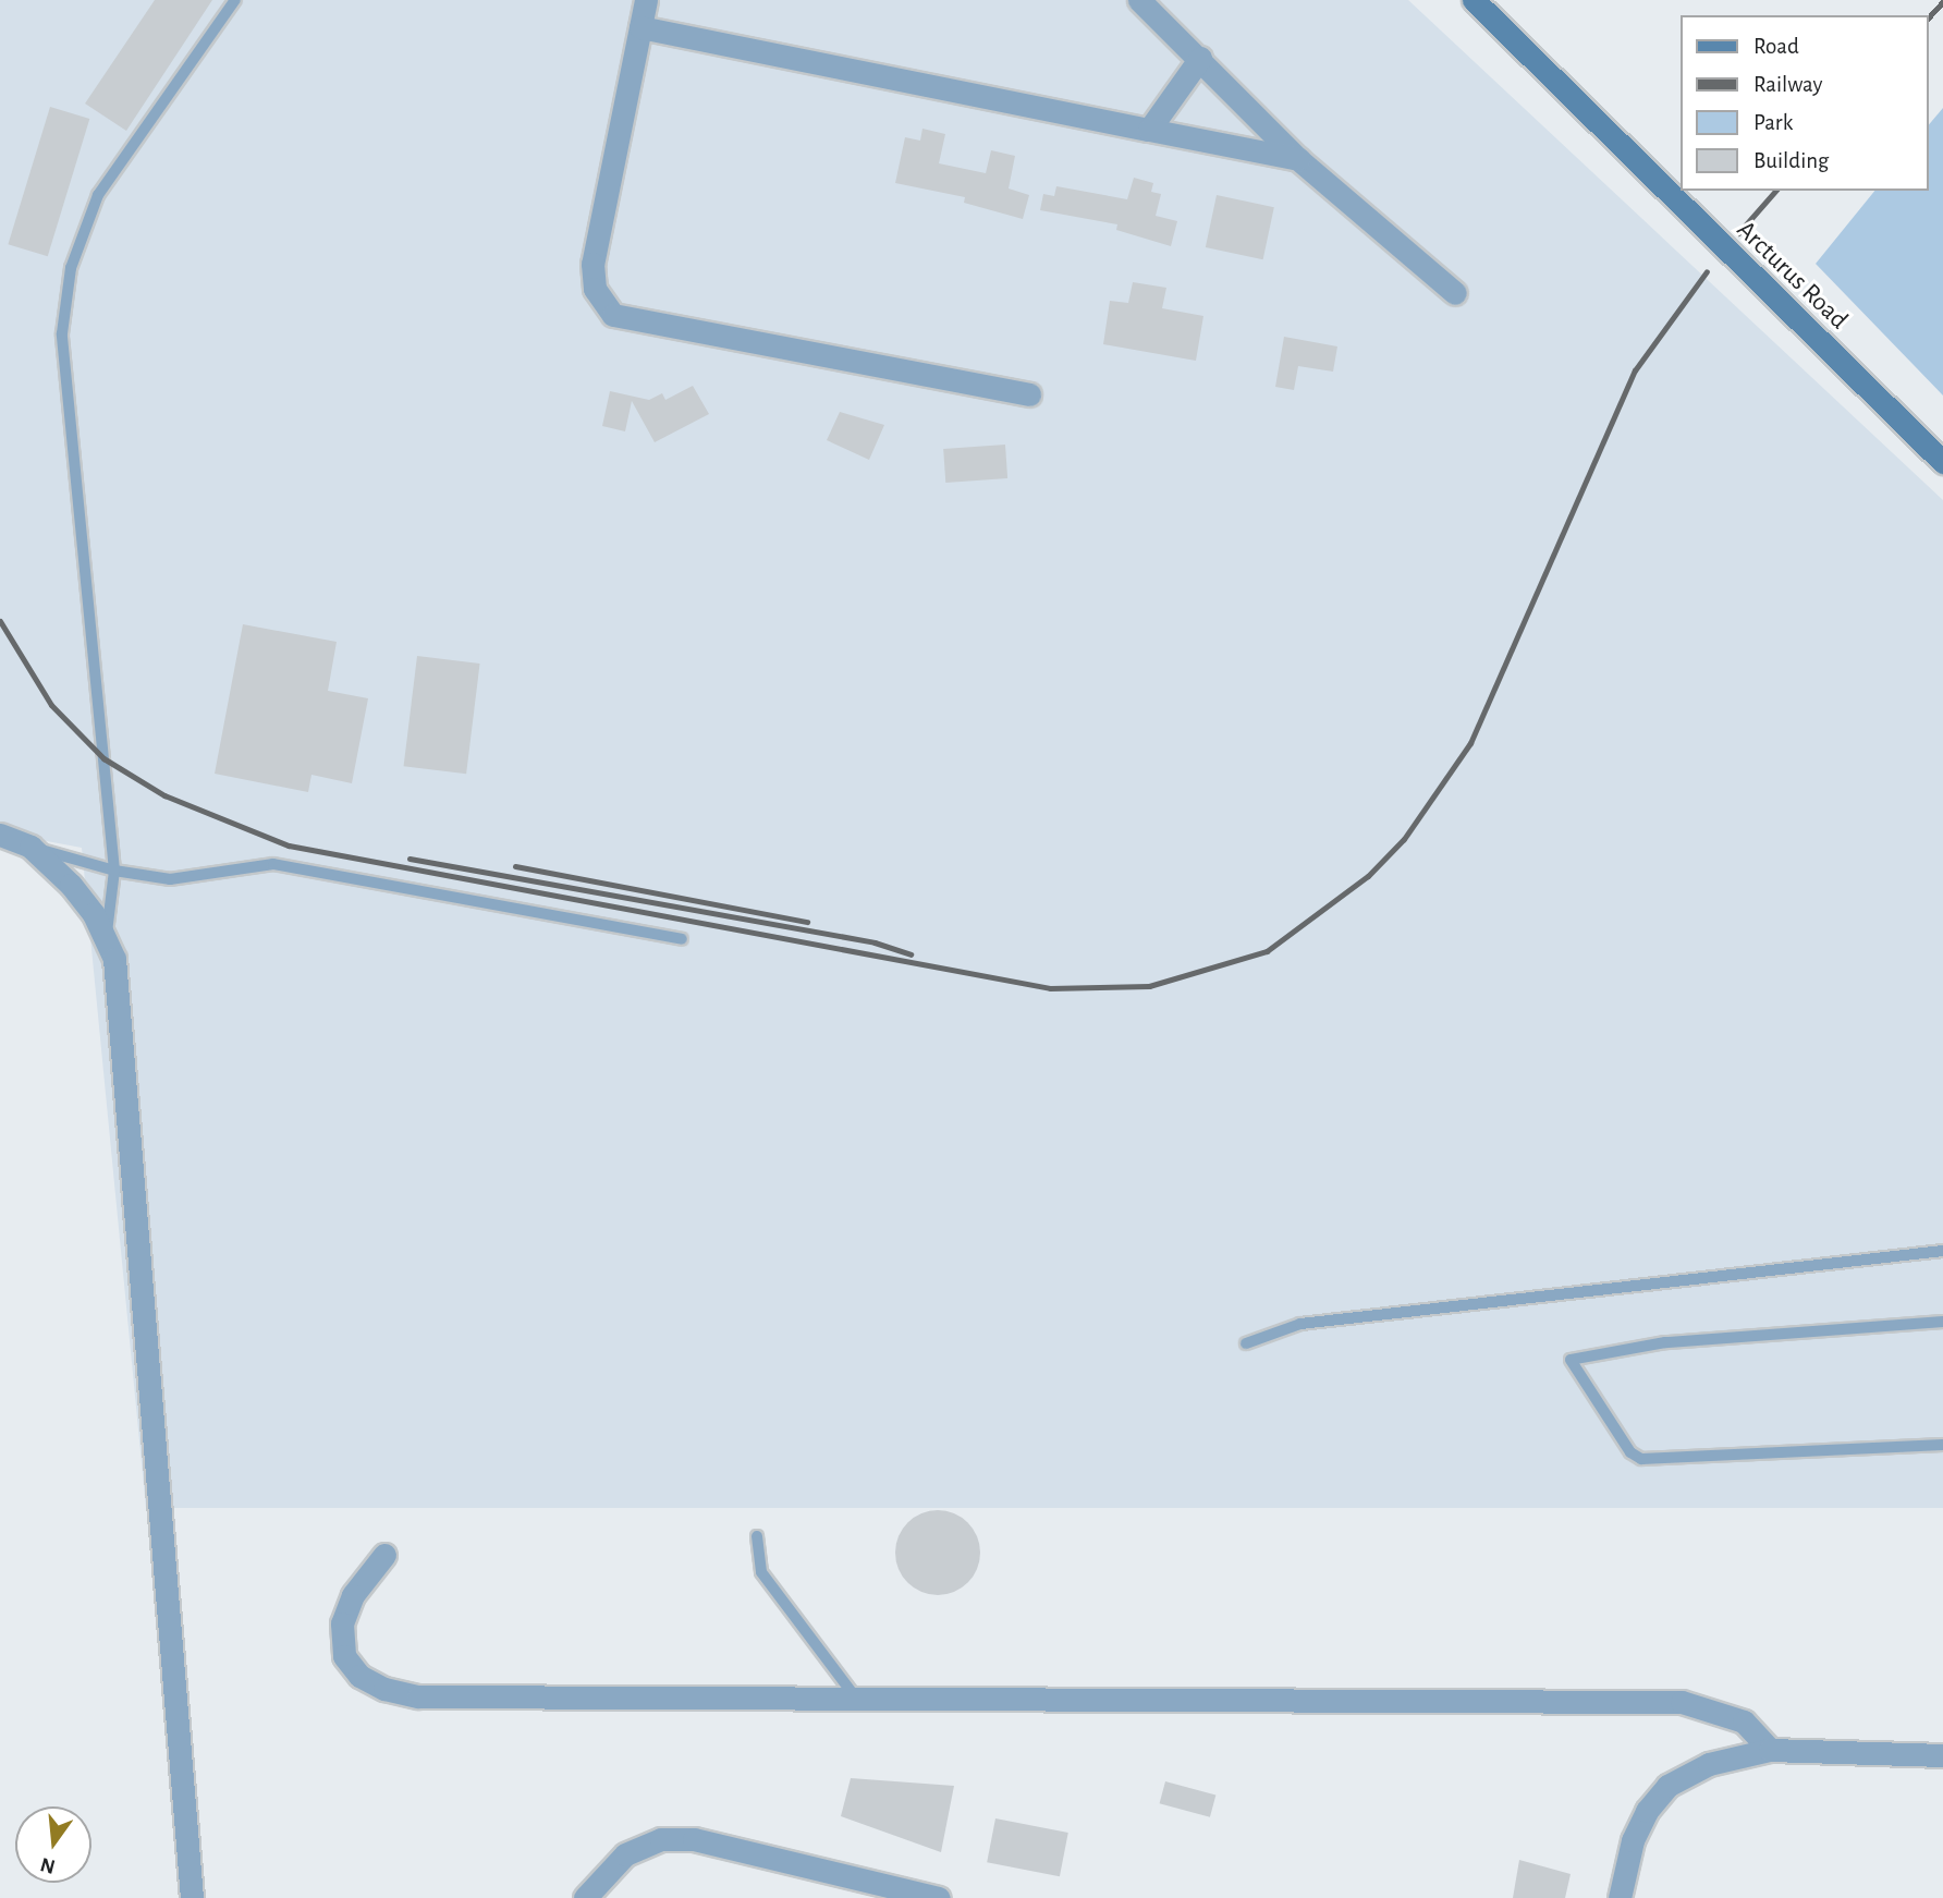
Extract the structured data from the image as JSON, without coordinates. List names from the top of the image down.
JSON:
{
  "streets": {
    "main road": ["Arcturus Road"]
  },
  "legend": [
    "Road",
    "Railway",
    "Park",
    "Building"
  ],
  "north": "bottom"
}
